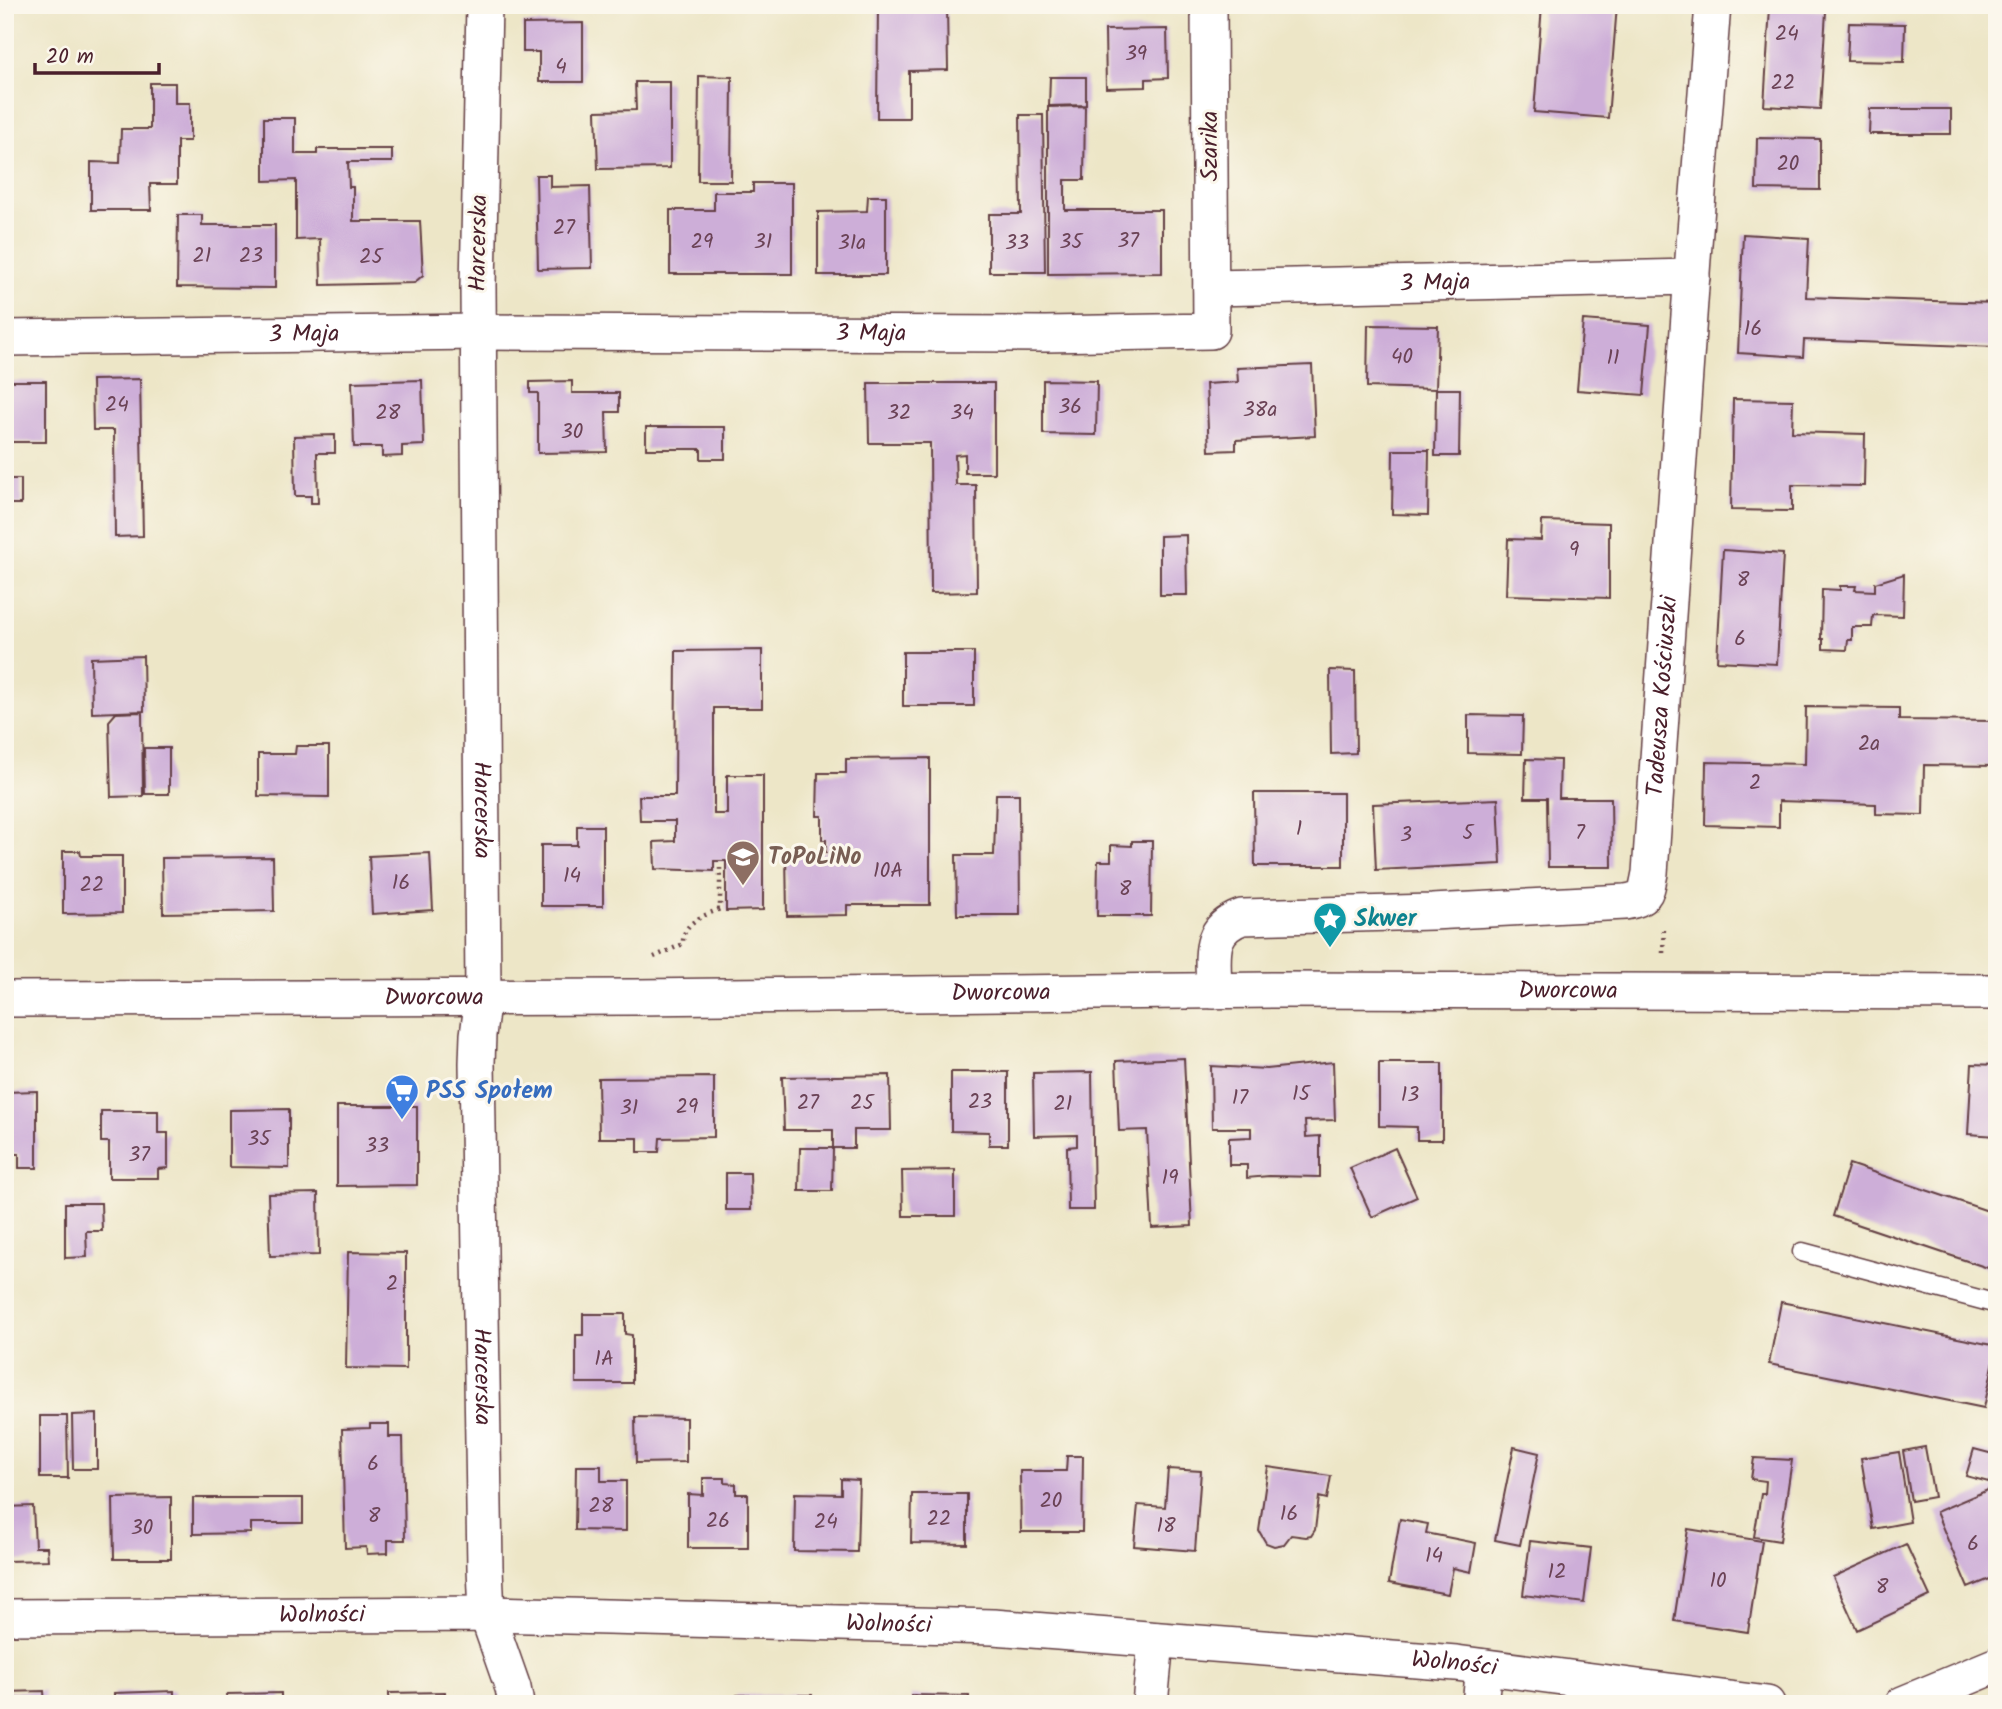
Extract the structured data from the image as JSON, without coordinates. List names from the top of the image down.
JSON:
{
  "streets": {
    "street": [
      "Szarika",
      "Harcerska",
      "3 Maja",
      "Tadeusza Kościuszki",
      "Dworcowa",
      "Wolności"
    ]
  },
  "crossings": [
    ["Szarika", "3 Maja"],
    ["Harcerska", "3 Maja"],
    ["Harcerska", "Dworcowa"],
    ["Harcerska", "Wolności"],
    ["3 Maja", "Tadeusza Kościuszki"],
    ["Tadeusza Kościuszki", "Dworcowa"]
  ],
  "places": {
    "school or university": ["ToPoLiNo"],
    "place": ["Skwer"],
    "supermarket": ["PSS Społem"]
  },
  "house_numbers": [
    "24",
    "39",
    "4",
    "22",
    "20",
    "27",
    "37",
    "29",
    "31",
    "35",
    "31a",
    "33",
    "21",
    "23",
    "25",
    "16",
    "40",
    "11",
    "24",
    "36",
    "38a",
    "28",
    "32",
    "34",
    "30",
    "9",
    "8",
    "6",
    "2a",
    "2",
    "1",
    "5",
    "7",
    "3",
    "10A",
    "14",
    "16",
    "22",
    "8",
    "15",
    "13",
    "17",
    "23",
    "27",
    "25",
    "21",
    "29",
    "31",
    "35",
    "33",
    "37",
    "19",
    "2",
    "1A",
    "6",
    "20",
    "28",
    "16",
    "8",
    "22",
    "26",
    "24",
    "18",
    "30",
    "6",
    "14",
    "12",
    "10",
    "8"
  ],
  "scale_bar": "20 m"
}
